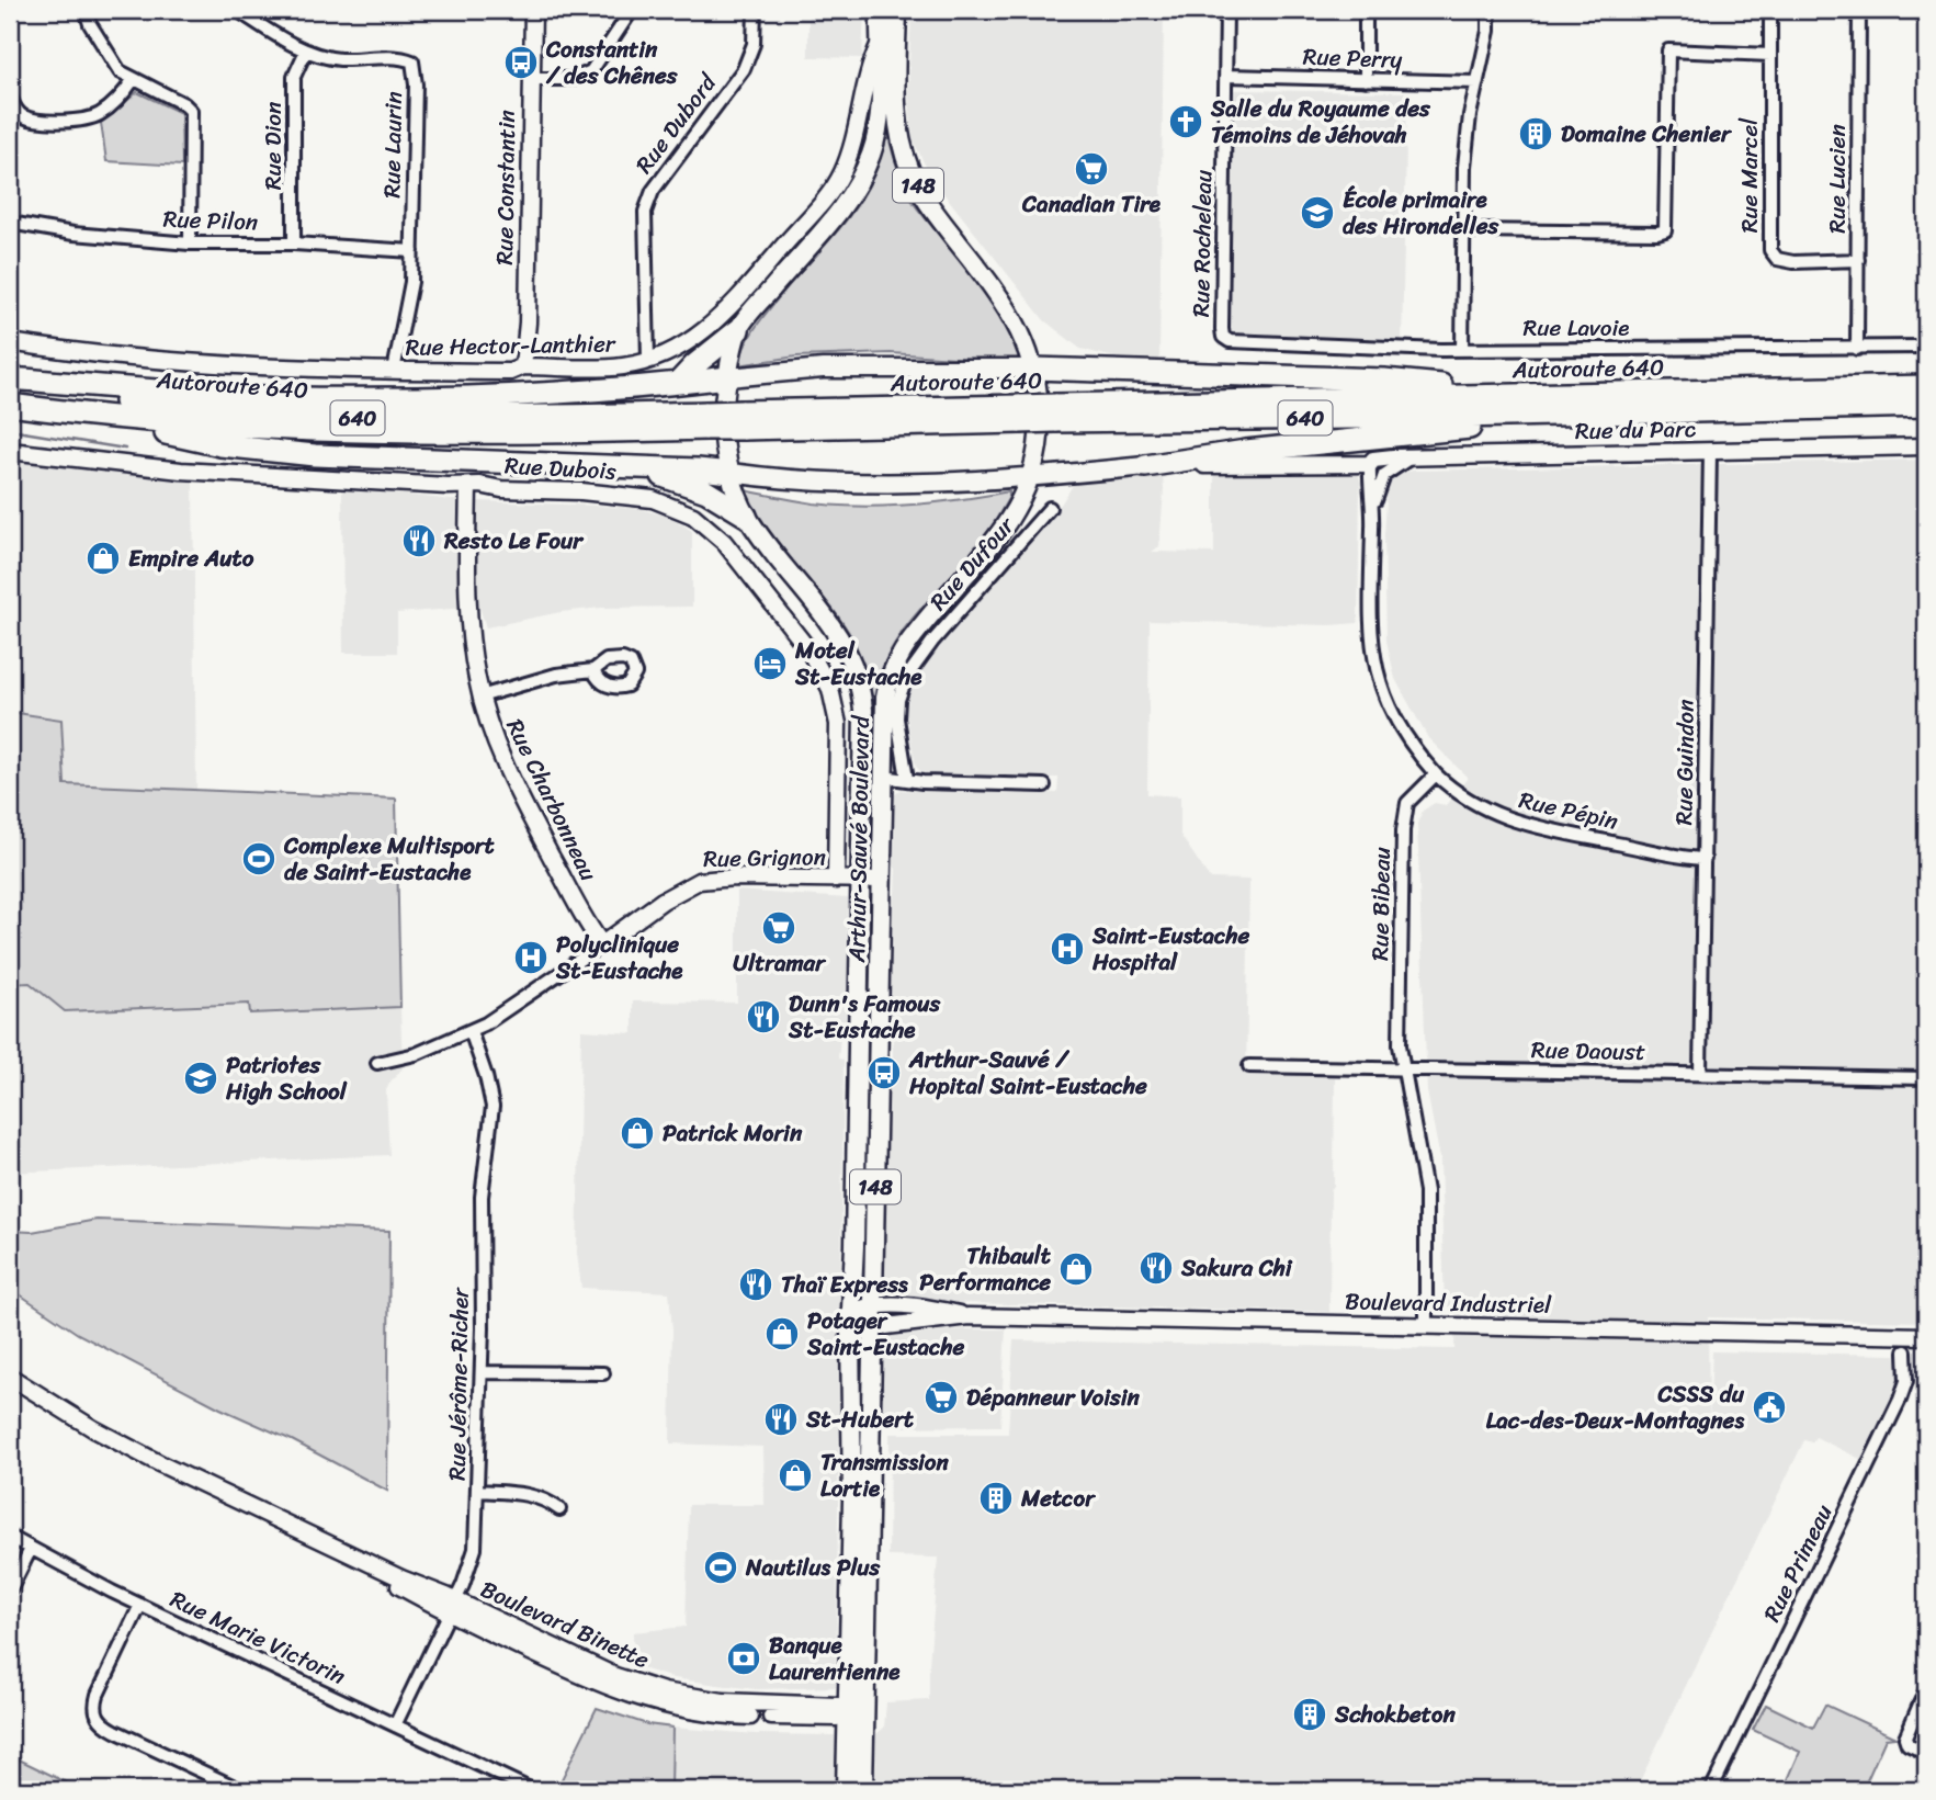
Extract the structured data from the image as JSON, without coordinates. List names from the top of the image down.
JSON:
{
  "streets": {
    "highway": ["Autoroute 640", "640"],
    "main road": ["148", "Arthur-Sauvé Boulevard"],
    "street": [
      "Rue Perry",
      "Rue Dubord",
      "Rue Laurin",
      "Rue Dion",
      "Rue Marcel",
      "Rue Lucien",
      "Rue Constantin",
      "Rue Pilon",
      "Rue Rocheleau",
      "Rue Lavoie",
      "Rue Hector-Lanthier",
      "Rue du Parc",
      "Rue Dubois",
      "Rue Dufour",
      "Rue Guindon",
      "Rue Charbonneau",
      "Rue Pépin",
      "Rue Grignon",
      "Rue Bibeau",
      "Rue Daoust",
      "Boulevard Industriel",
      "Rue Jérôme-Richer",
      "Rue Primeau",
      "Boulevard Binette",
      "Rue Marie Victorin"
    ]
  },
  "crossings": [
    ["Rue Perry", "Rue Rocheleau"],
    ["Rue Dubord", "Rue Hector-Lanthier"],
    ["Rue Laurin", "Rue Dion"],
    ["Rue Laurin", "Rue Pilon"],
    ["Rue Laurin", "Rue Hector-Lanthier"],
    ["Rue Dion", "Rue Pilon"],
    ["Rue Marcel", "Rue Lucien"],
    ["Rue Lucien", "Rue Lavoie"],
    ["148", "Rue Hector-Lanthier"],
    ["148", "Arthur-Sauvé Boulevard"],
    ["148", "Boulevard Binette"],
    ["Rue Constantin", "Rue Hector-Lanthier"],
    ["Rue Rocheleau", "Rue Lavoie"],
    ["Rue du Parc", "Rue Guindon"],
    ["Rue Dubois", "Rue Charbonneau"],
    ["Rue Dubois", "Rue Grignon"],
    ["Rue Guindon", "Rue Pépin"],
    ["Rue Guindon", "Rue Daoust"],
    ["Rue Charbonneau", "Rue Grignon"],
    ["Rue Pépin", "Rue Bibeau"],
    ["Arthur-Sauvé Boulevard", "Rue Grignon"],
    ["Arthur-Sauvé Boulevard", "Boulevard Industriel"],
    ["Arthur-Sauvé Boulevard", "Boulevard Binette"],
    ["Rue Grignon", "Rue Jérôme-Richer"],
    ["Rue Bibeau", "Rue Daoust"],
    ["Rue Bibeau", "Boulevard Industriel"],
    ["Rue Jérôme-Richer", "Boulevard Binette"],
    ["Rue Jérôme-Richer", "Rue Marie Victorin"]
  ],
  "places": {
    "bus stop": ["Constantin / des Chênes", "Arthur-Sauvé / Hopital Saint-Eustache"],
    "church": ["Salle du Royaume des Témoins de Jéhovah"],
    "building": ["Domaine Chenier", "Metcor", "Schokbeton"],
    "supermarket": ["Canadian Tire", "Ultramar", "Dépanneur Voisin"],
    "school or university": ["École primaire des Hirondelles", "Patriotes High School"],
    "restaurant": [
      "Resto Le Four",
      "Dunn's Famous St-Eustache",
      "Sakura Chi",
      "Thaï Express",
      "St-Hubert"
    ],
    "shop": [
      "Empire Auto",
      "Patrick Morin",
      "Thibault Performance",
      "Potager Saint-Eustache",
      "Transmission Lortie"
    ],
    "hotel": ["Motel St-Eustache"],
    "sports": ["Complexe Multisport de Saint-Eustache", "Nautilus Plus"],
    "hospital": ["Saint-Eustache Hospital", "Polyclinique St-Eustache"],
    "public building": ["CSSS du Lac-des-Deux-Montagnes"],
    "bank": ["Banque Laurentienne"]
  }
}
